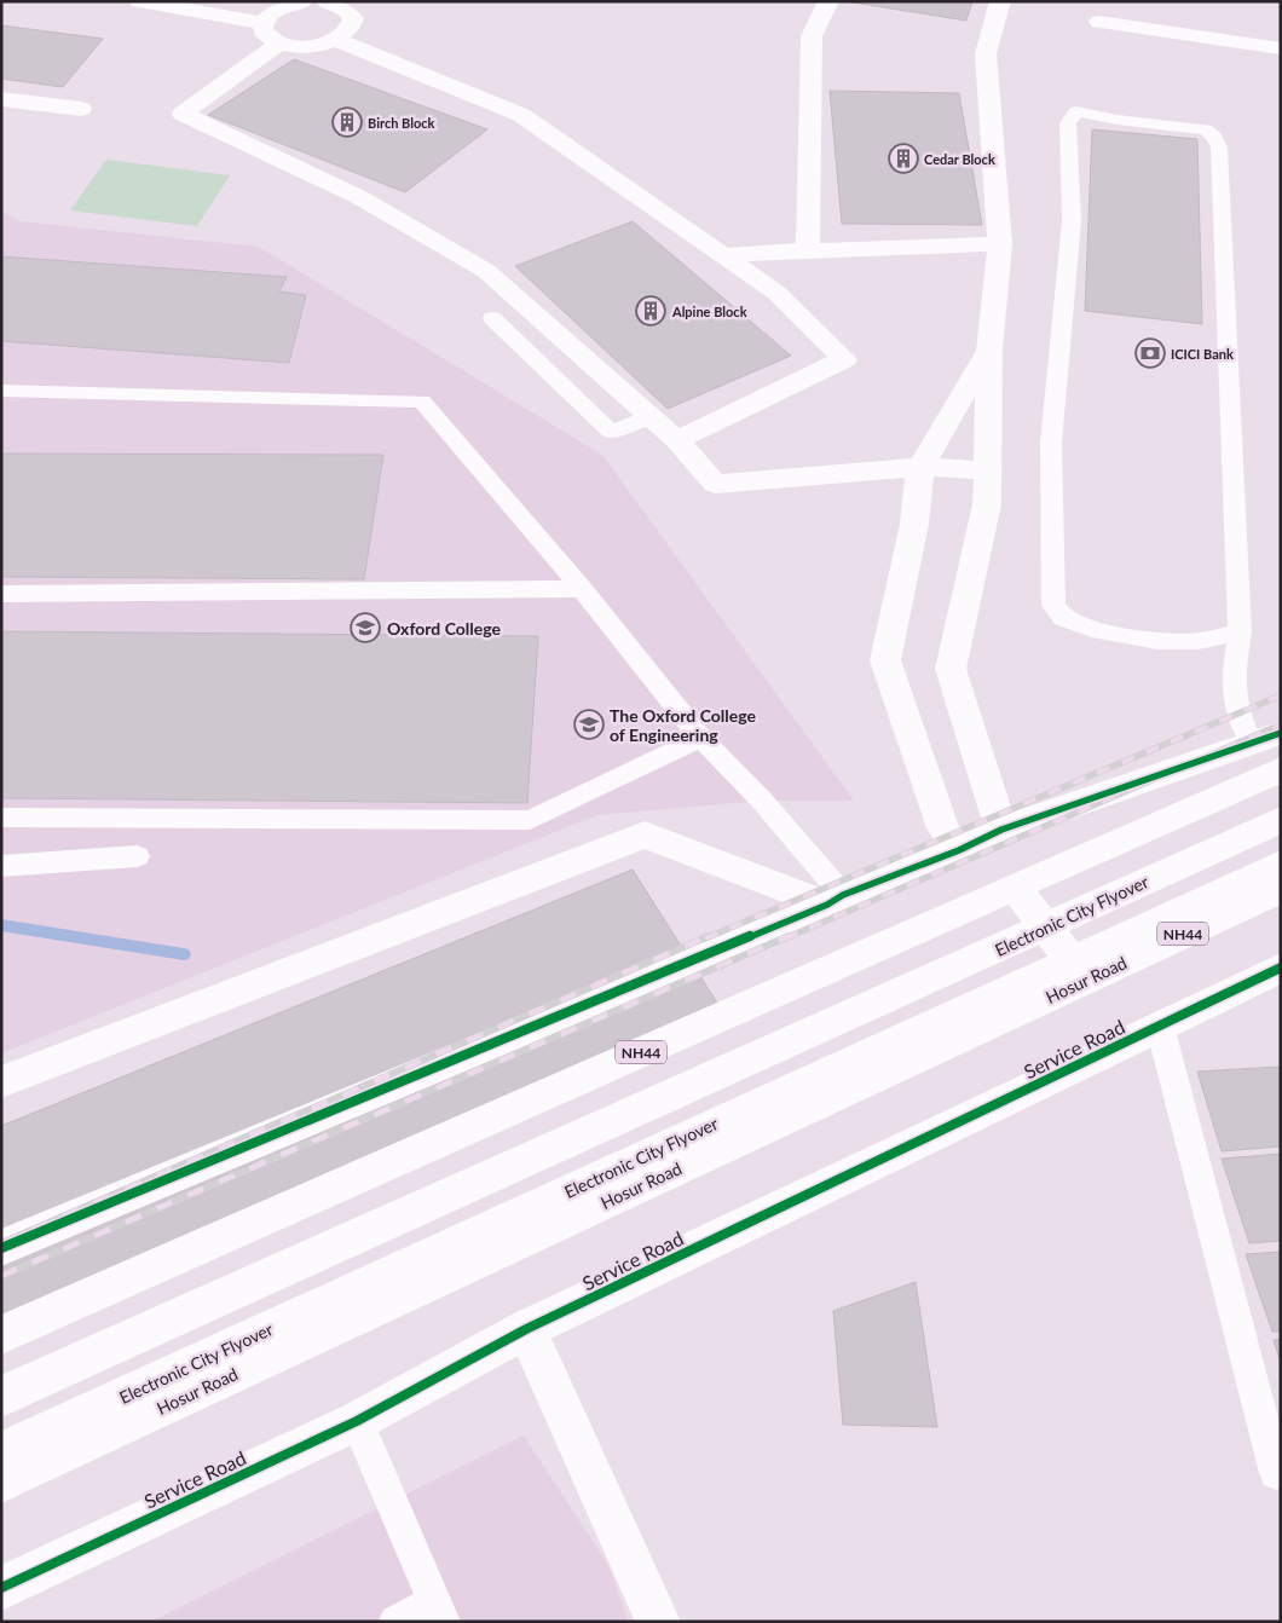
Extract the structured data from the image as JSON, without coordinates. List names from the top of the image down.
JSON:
{
  "streets": {
    "main road": [
      "Electronic City Flyover",
      "NH44",
      "Hosur Road",
      "Service Road"
    ]
  },
  "places": {
    "building": ["Birch Block", "Cedar Block", "Alpine Block"],
    "bank": ["ICICI Bank"],
    "school or university": ["Oxford College", "The Oxford College of Engineering"]
  }
}
